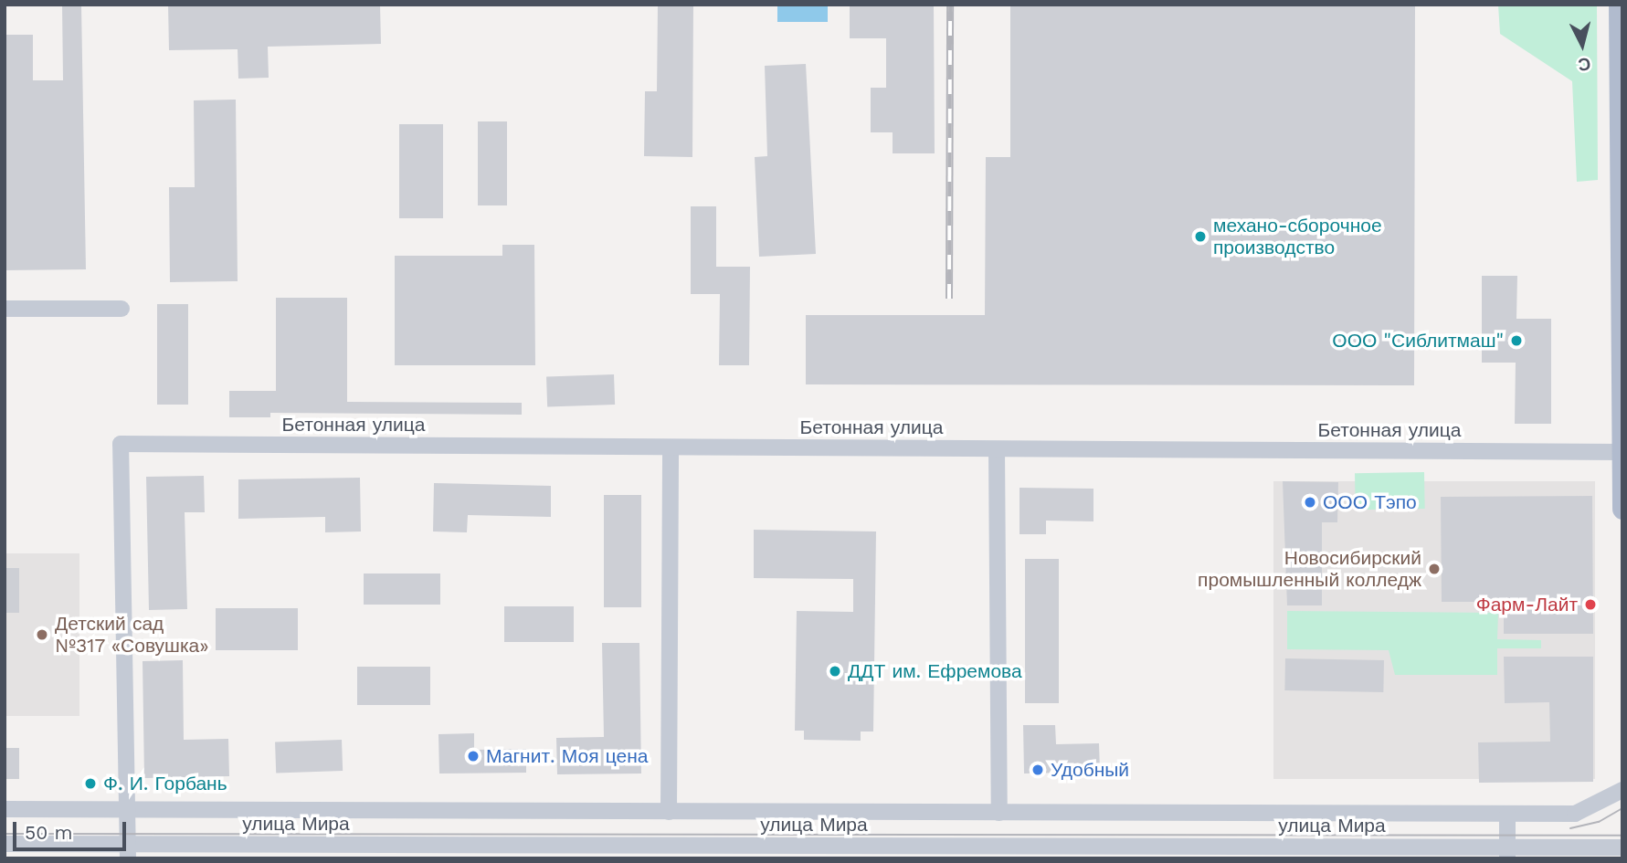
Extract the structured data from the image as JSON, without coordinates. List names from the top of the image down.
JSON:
{
  "streets": {
    "street": ["Бетонная улица", "улица Мира"]
  },
  "crossings": [
    ["Бетонная улица", "улица Мира"]
  ],
  "places": [
    "механо-сборочное производство",
    "ООО \"Сиблитмаш\"",
    "ООО Тэпо",
    "Новосибирский промышленный колледж",
    "Фарм-Лайт",
    "Детский сад №317 «Совушка»",
    "ДДТ им. Ефремова",
    "Магнит. Моя цена",
    "Удобный",
    "Ф. И. Горбань"
  ],
  "scale_bar": "50 m",
  "north": "bottom"
}
